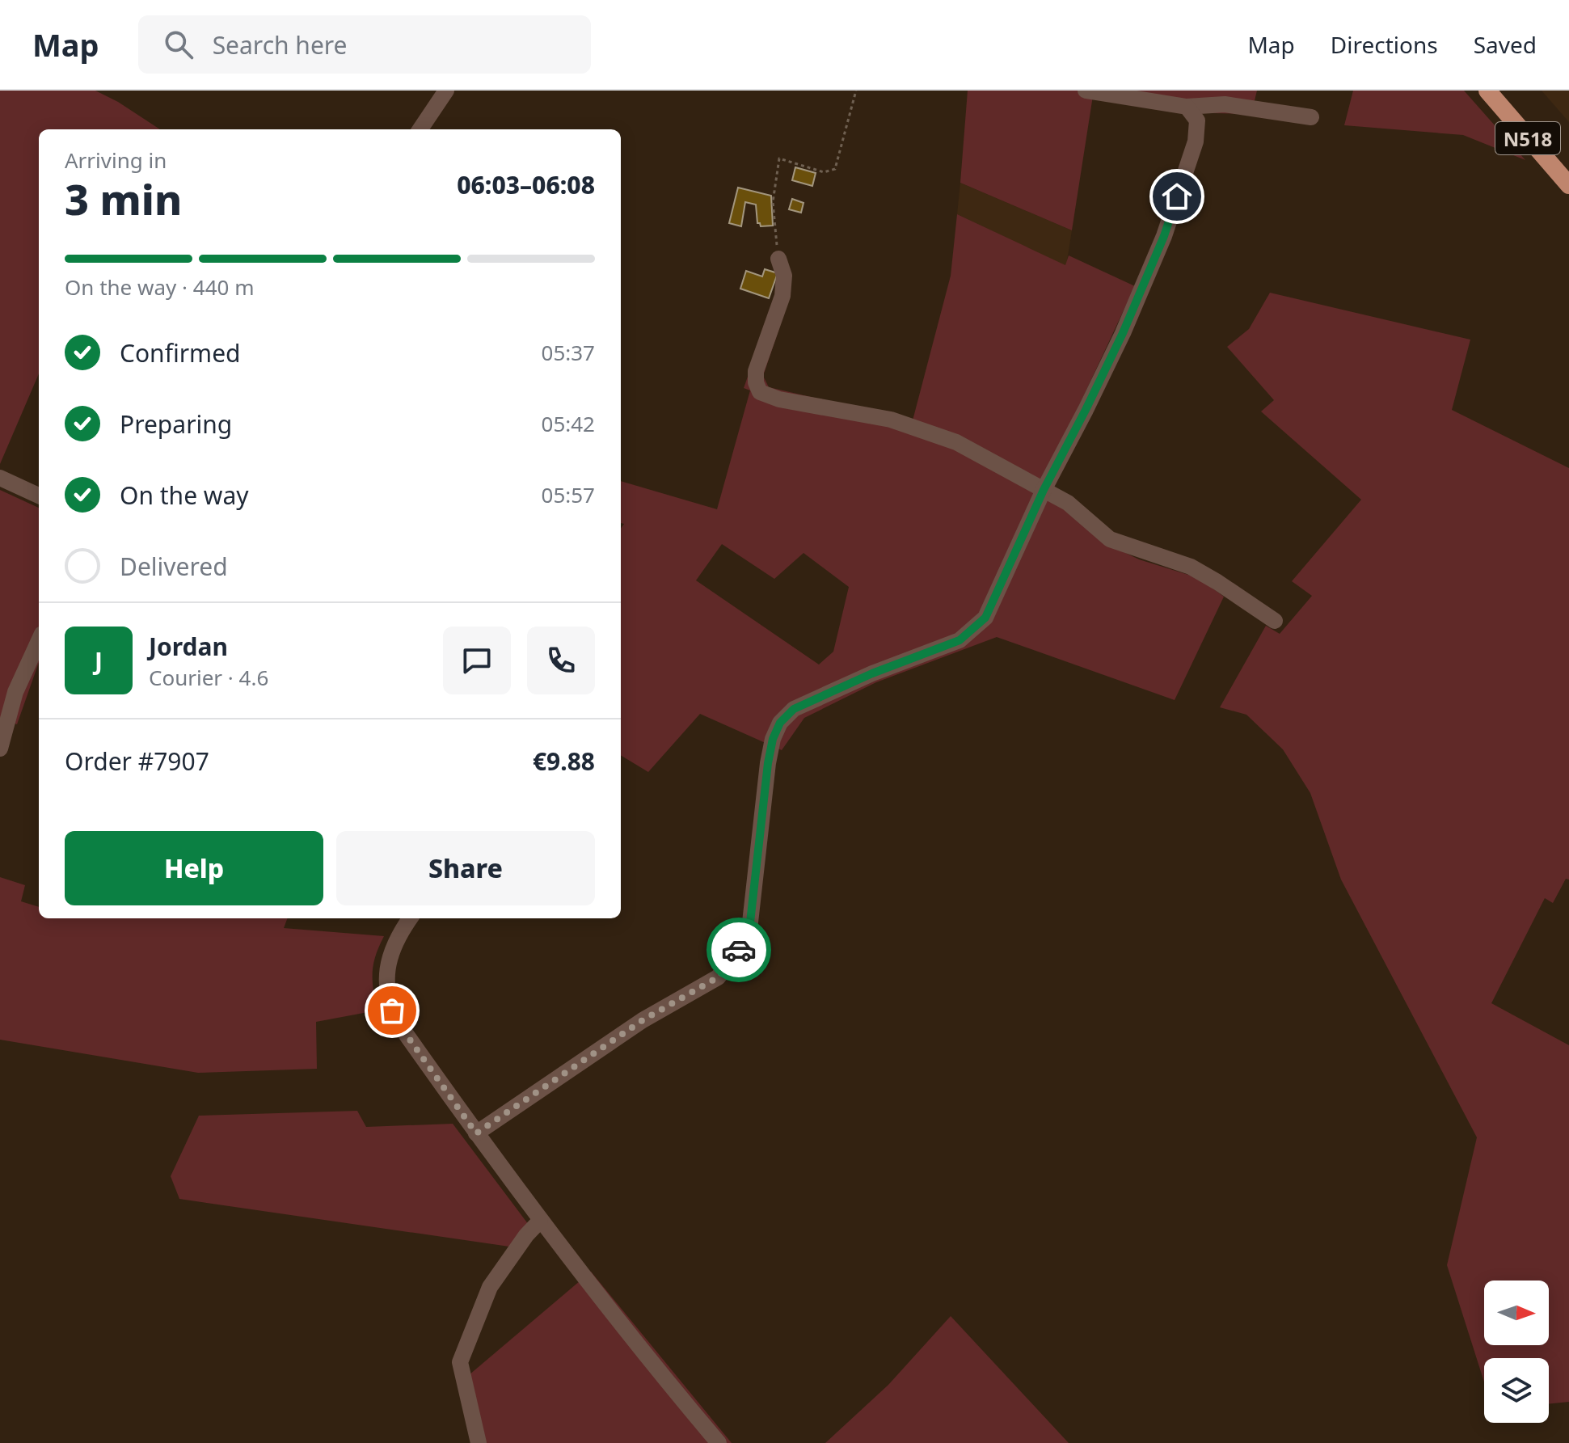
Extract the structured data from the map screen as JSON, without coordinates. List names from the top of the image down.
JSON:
{
  "streets": {
    "highway": ["N518"]
  },
  "north": "right",
  "page": {
    "header": "Map",
    "search": "Search here",
    "nav": ["Map", "Directions", "Saved"],
    "heading": ["3 min", "Arriving in", "06:03–06:08"],
    "panel": [
      "Jordan",
      "Courier · 4.6",
      "Order #7907",
      "€9.88"
    ],
    "bar": "On the way · 440 m",
    "list": [
      ["Confirmed", "05:37"],
      ["Preparing", "05:42"],
      ["On the way", "05:57"],
      "Delivered"
    ],
    "round": "J",
    "buttons": ["Help", "Share"]
  }
}
